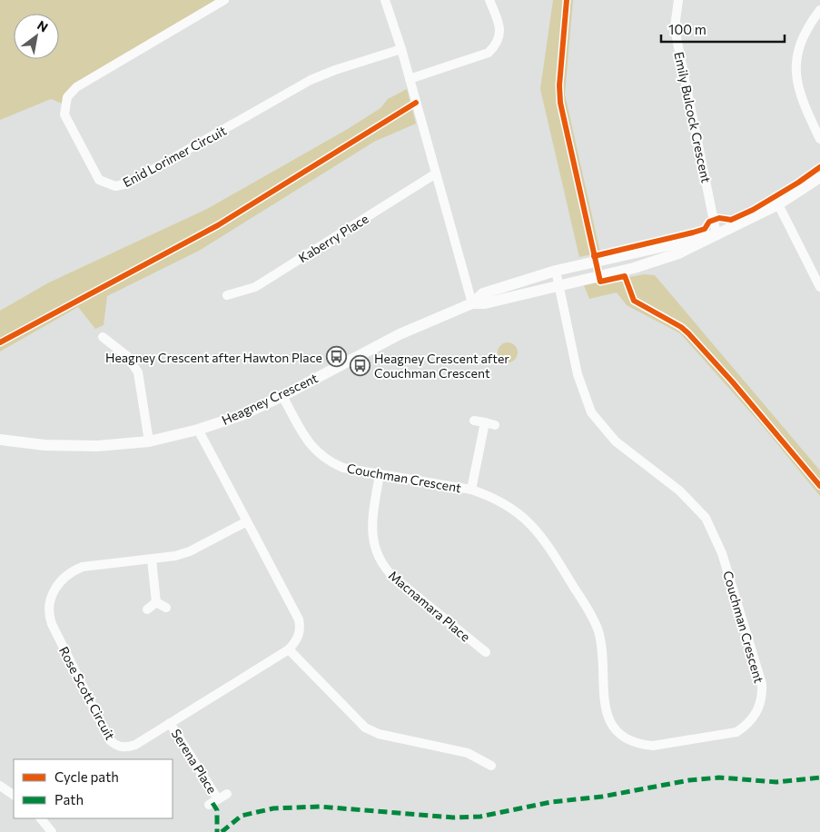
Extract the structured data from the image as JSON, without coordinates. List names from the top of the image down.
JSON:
{
  "streets": {
    "street": [
      "Emily Bulcock Crescent",
      "Enid Lorimer Circuit",
      "Kaberry Place",
      "Heagney Crescent",
      "Couchman Crescent",
      "Macnamara Place",
      "Rose Scott Circuit",
      "Serena Place"
    ]
  },
  "crossings": [
    ["Emily Bulcock Crescent", "Heagney Crescent"],
    ["Heagney Crescent", "Couchman Crescent"],
    ["Heagney Crescent", "Rose Scott Circuit"],
    ["Couchman Crescent", "Macnamara Place"],
    ["Rose Scott Circuit", "Serena Place"]
  ],
  "places": {
    "bus stop": ["Heagney Crescent after Hawton Place", "Heagney Crescent after Couchman Crescent"]
  },
  "legend": ["Cycle path", "Path"],
  "scale_bar": "100 m",
  "north": "top right"
}
